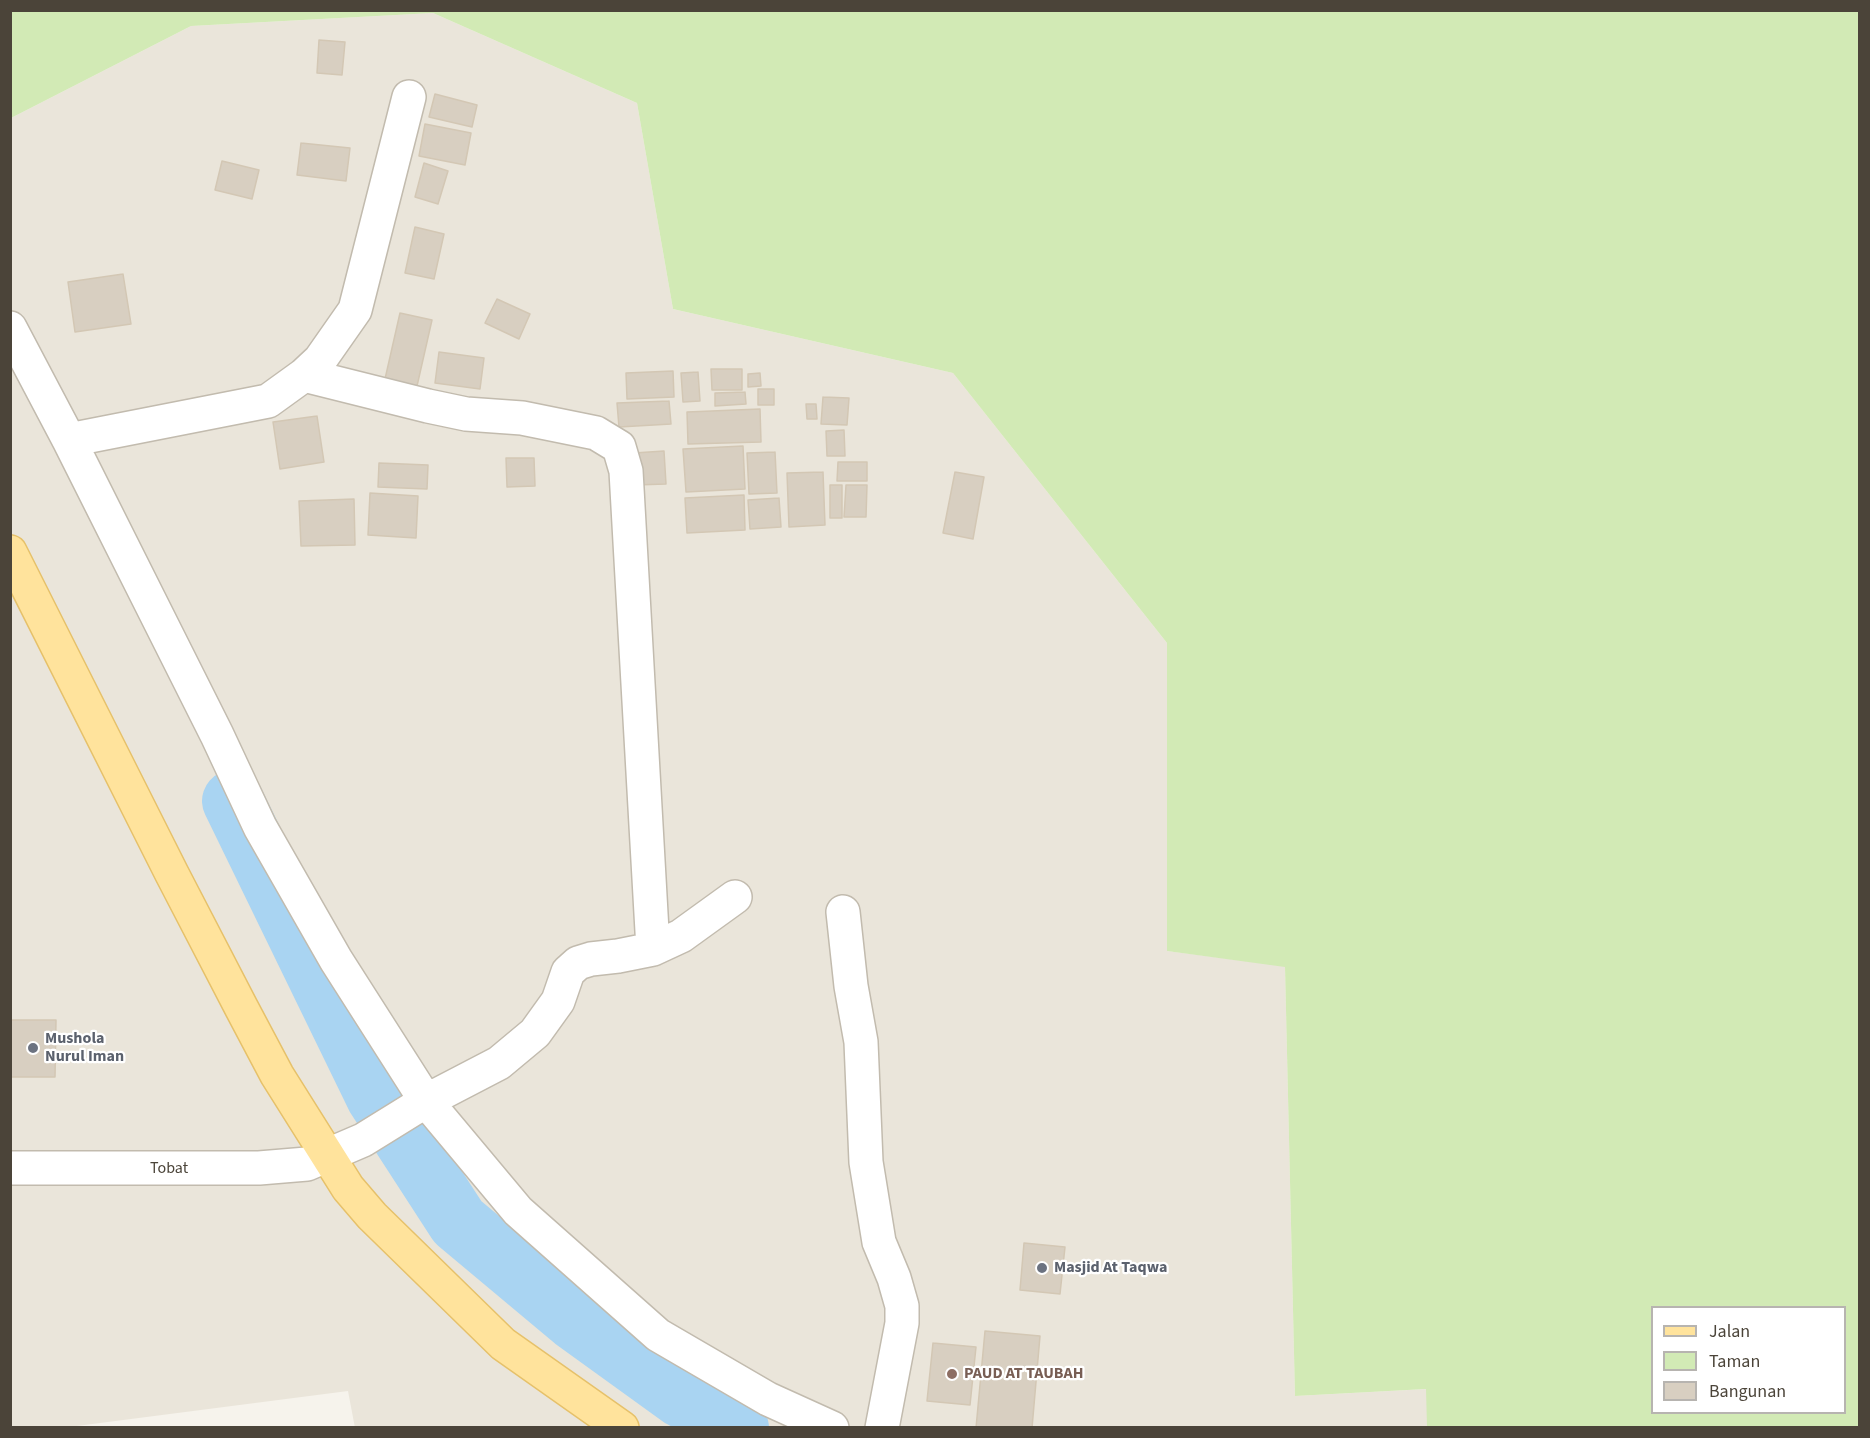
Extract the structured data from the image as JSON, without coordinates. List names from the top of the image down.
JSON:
{
  "streets": {
    "street": ["Tobat"]
  },
  "places": ["Mushola Nurul Iman", "Masjid At Taqwa", "PAUD AT TAUBAH"],
  "legend": ["Jalan", "Taman", "Bangunan"]
}
